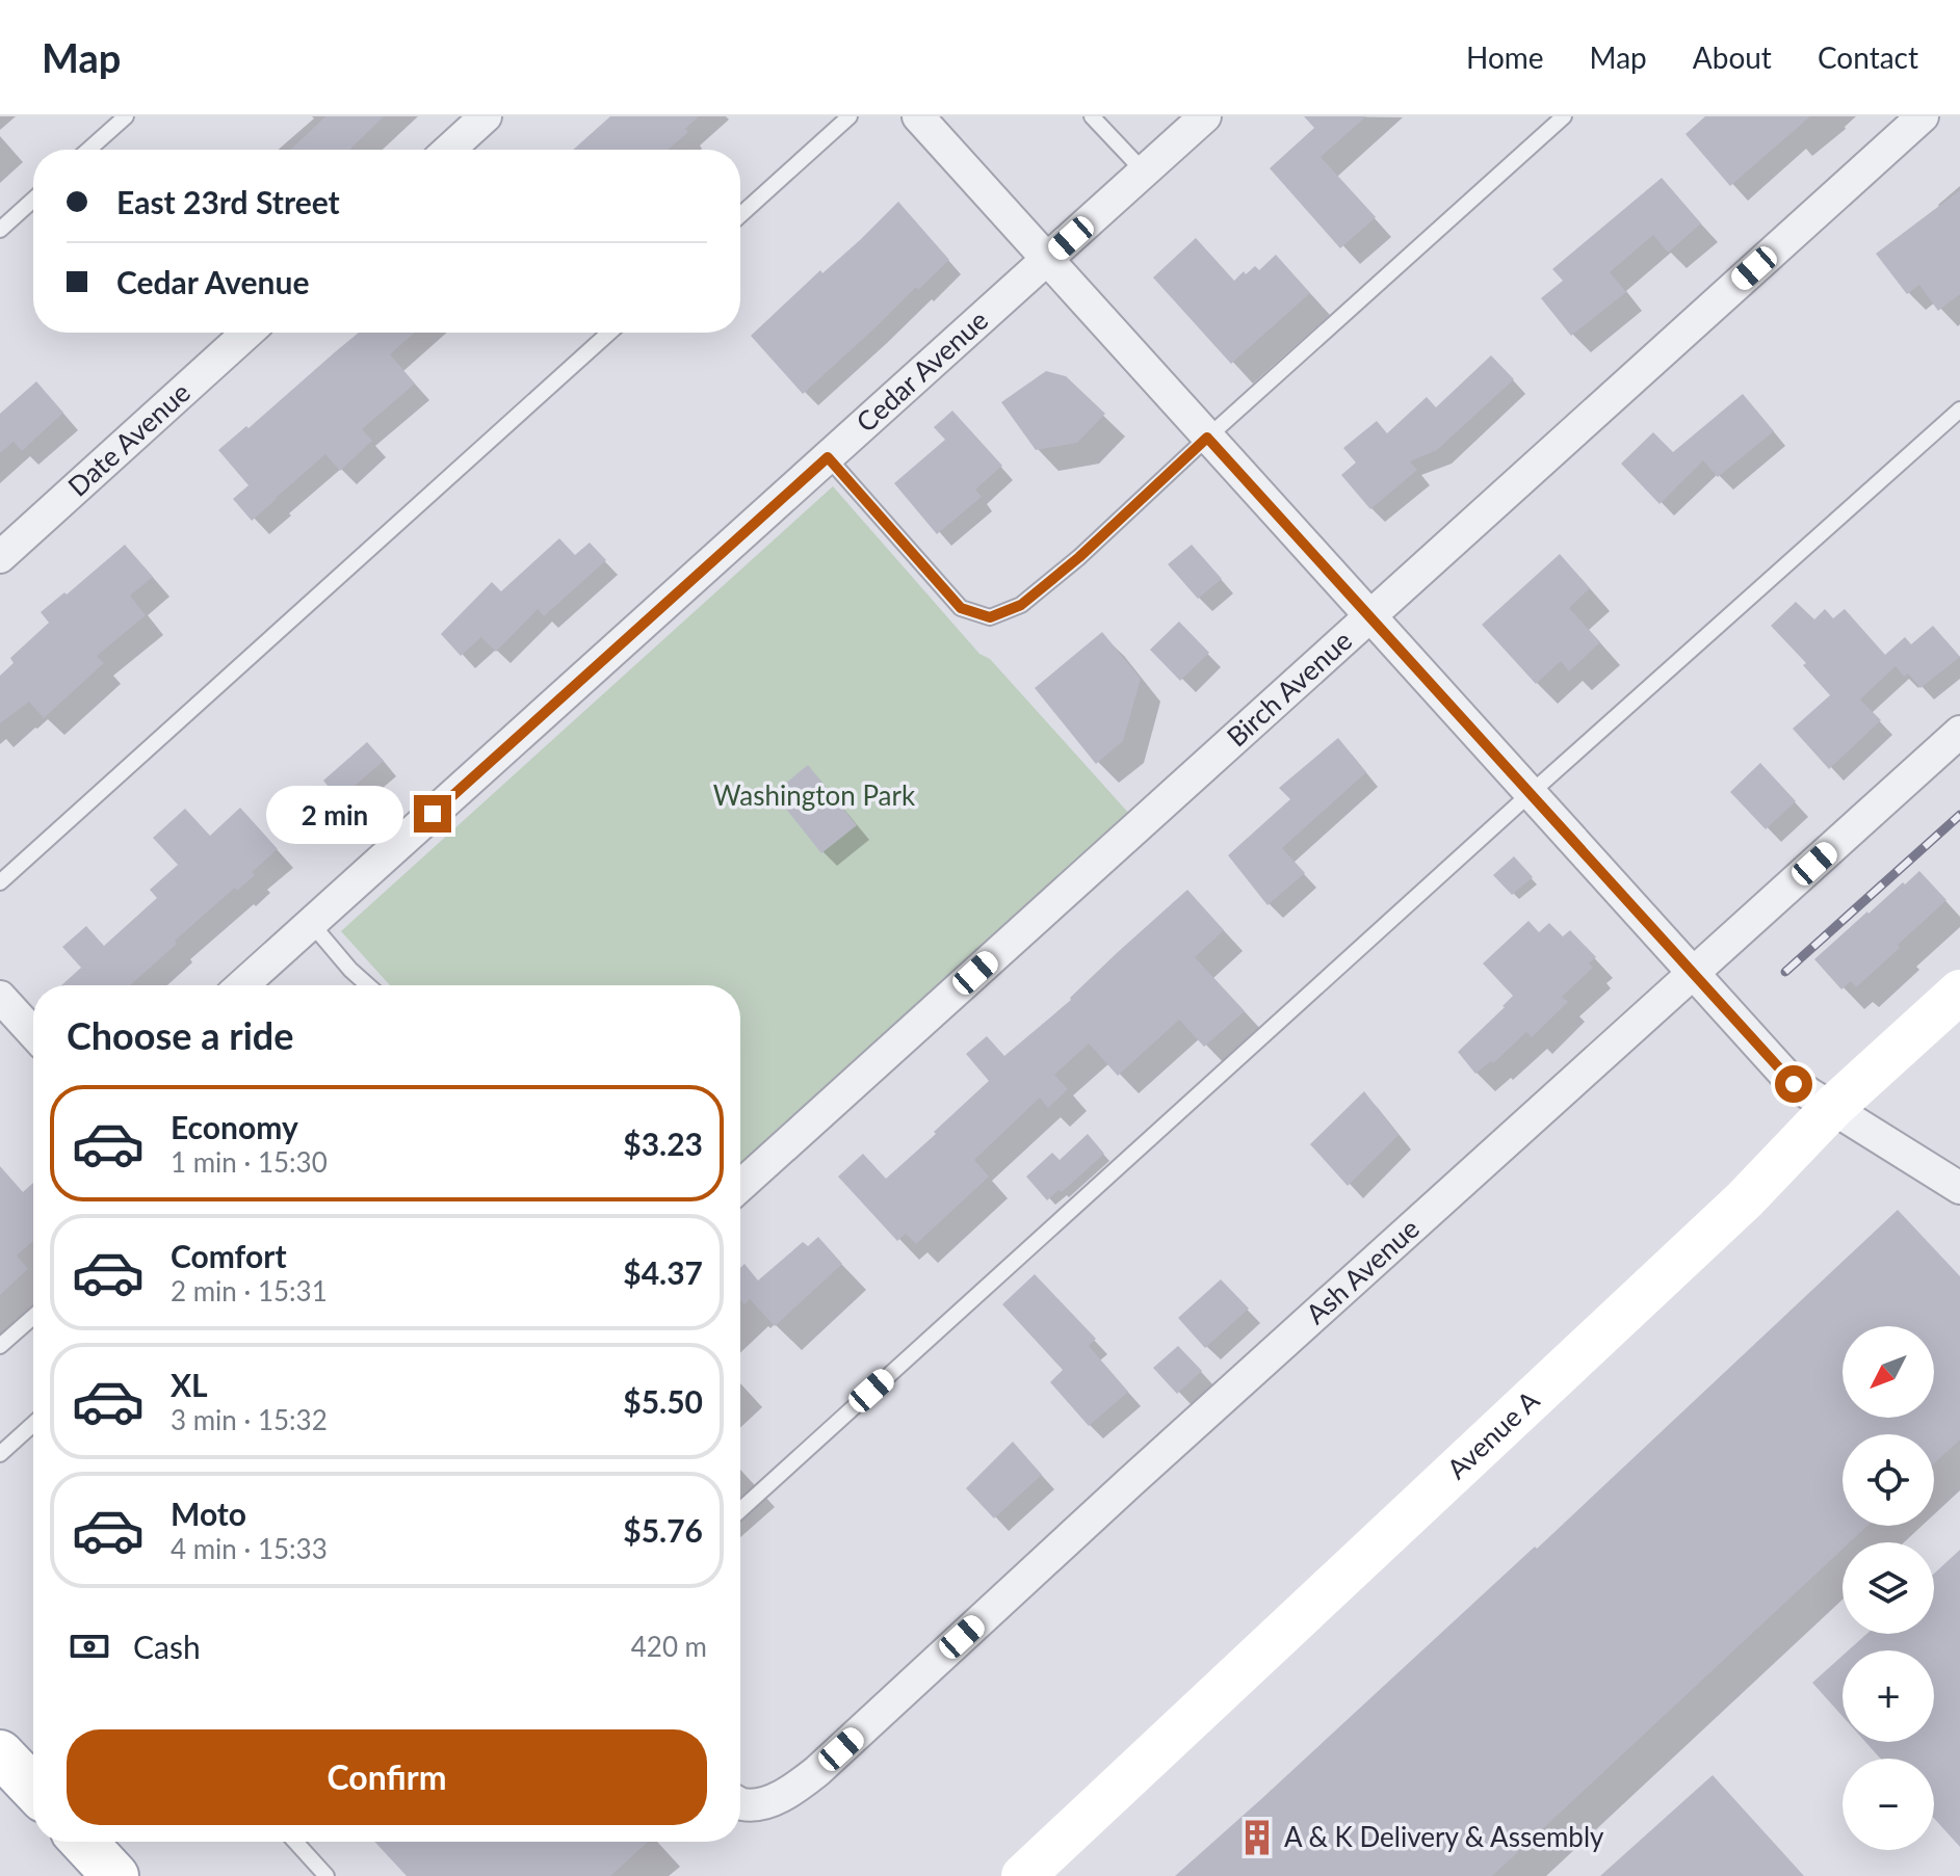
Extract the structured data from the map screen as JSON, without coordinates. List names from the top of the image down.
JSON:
{
  "streets": {
    "main road": ["Avenue A"],
    "street": [
      "Cedar Avenue",
      "Date Avenue",
      "Birch Avenue",
      "Ash Avenue"
    ]
  },
  "parks": ["Washington Park"],
  "places": {
    "building": ["A & K Delivery & Assembly"]
  },
  "north": "bottom left",
  "page": {
    "header": "Map",
    "nav": [
      "Home",
      "Map",
      "About",
      "Contact"
    ],
    "banner": ["East 23rd Street", "Cedar Avenue"],
    "bubble": "2 min",
    "heading": "Choose a ride",
    "list": [
      {
        "name": "Economy",
        "note": "1 min · 15:30",
        "value": "$3.23"
      },
      {
        "name": "Comfort",
        "note": "2 min · 15:31",
        "value": "$4.37"
      },
      {
        "name": "XL",
        "note": "3 min · 15:32",
        "value": "$5.50"
      },
      {
        "name": "Moto",
        "note": "4 min · 15:33",
        "value": "$5.76"
      }
    ],
    "map_buttons": ["+", "−"],
    "pay": ["Cash", "420 m"],
    "buttons": "Confirm"
  }
}
